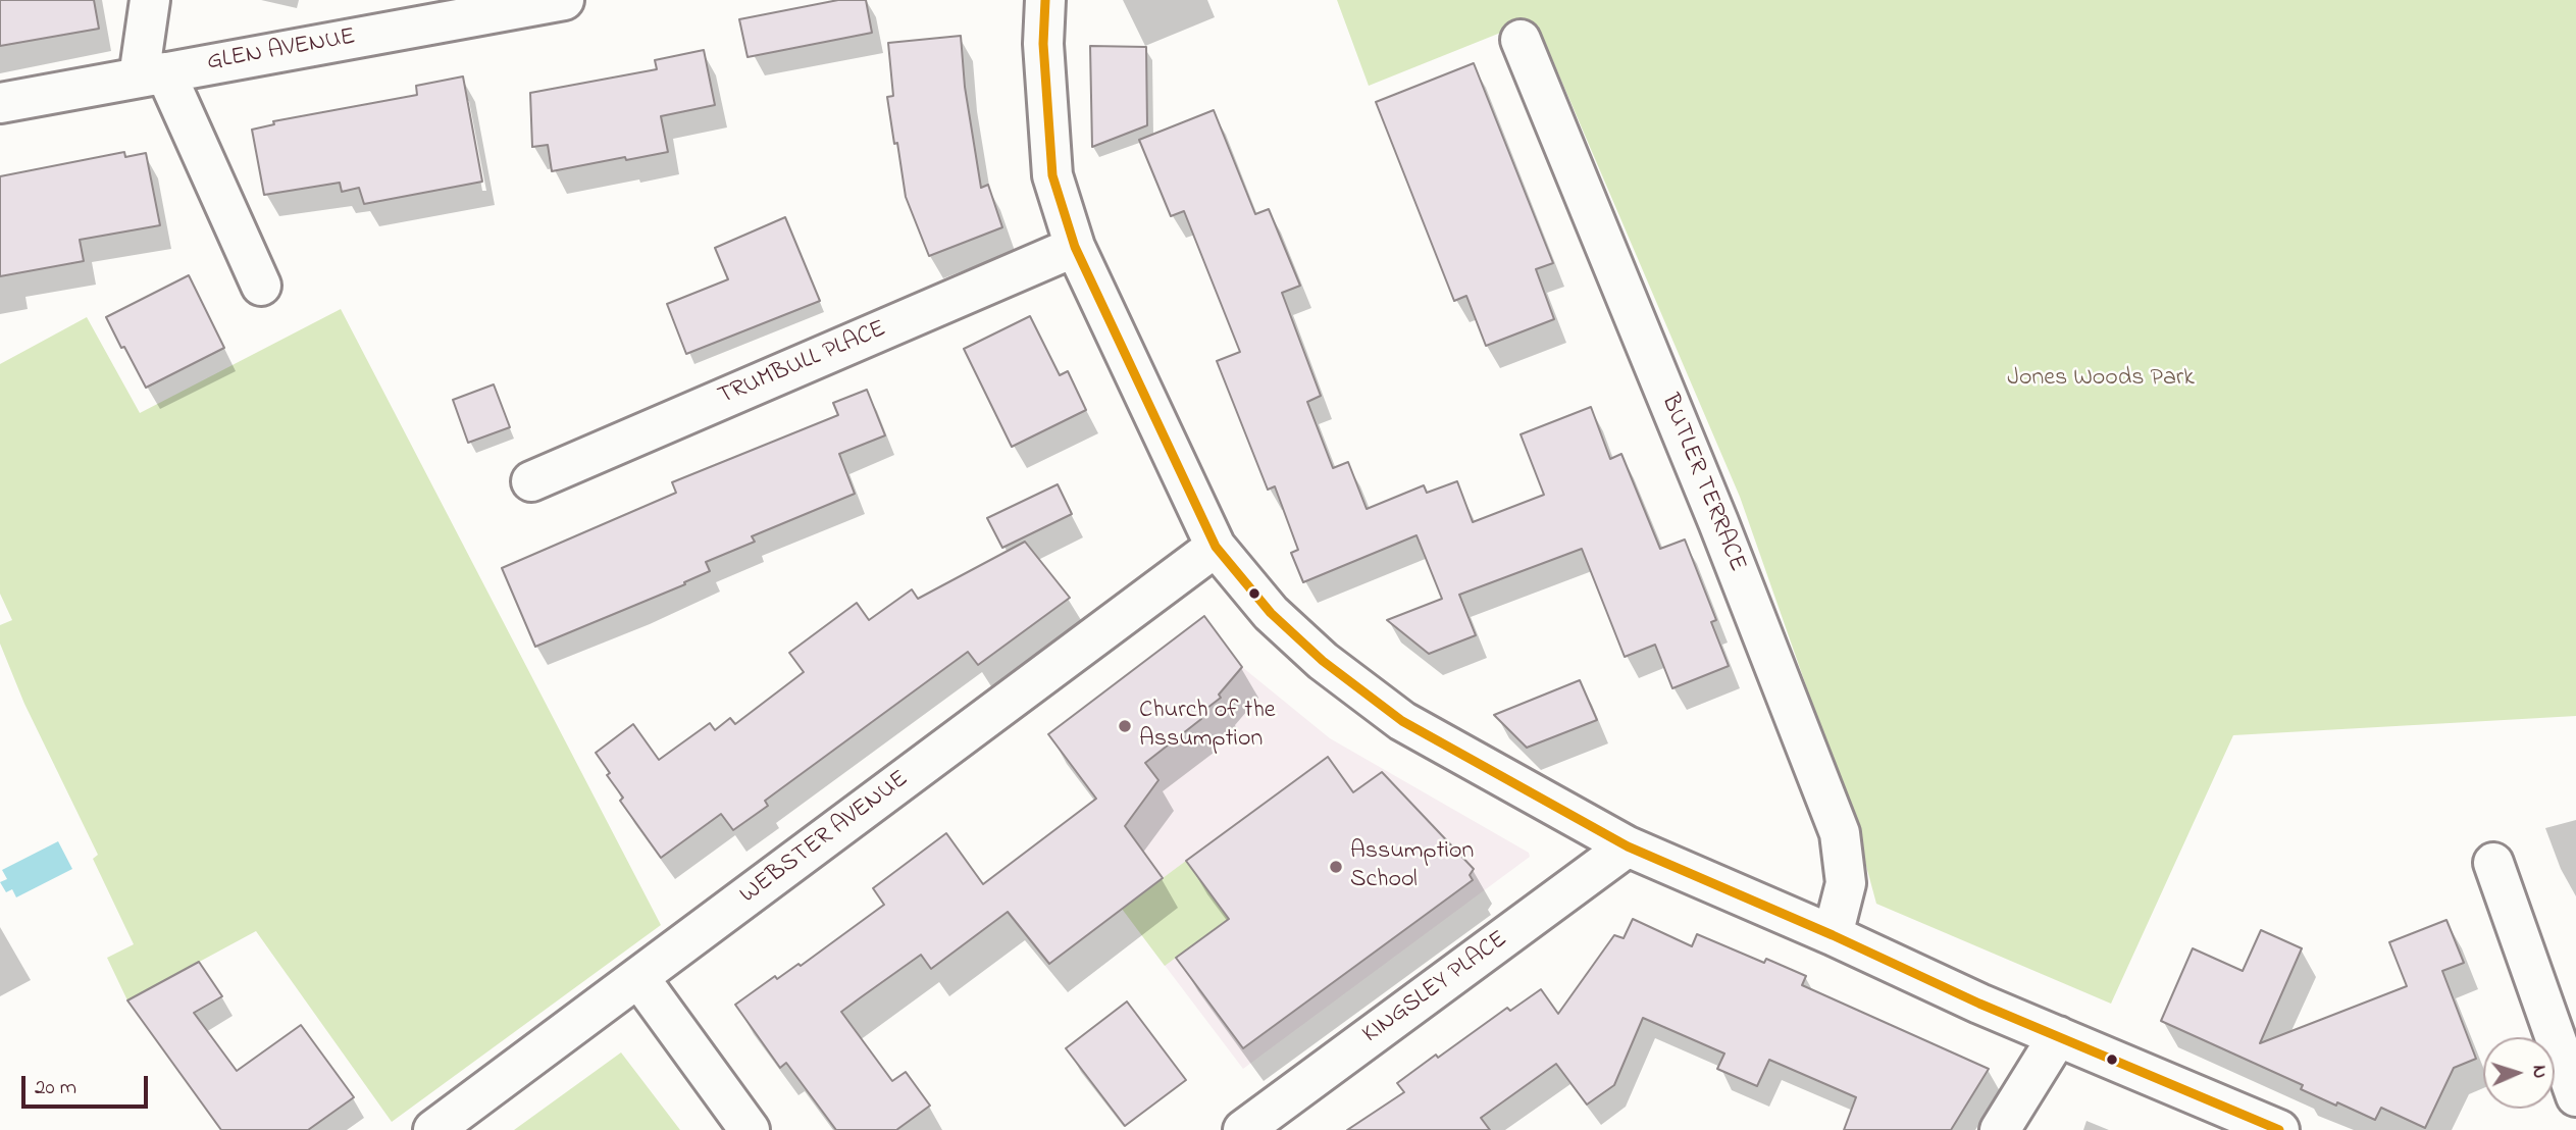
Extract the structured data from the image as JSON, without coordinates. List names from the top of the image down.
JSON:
{
  "streets": {
    "street": [
      "GLEN AVENUE",
      "TRUMBULL PLACE",
      "BUTLER TERRACE",
      "WEBSTER AVENUE",
      "KINGSLEY PLACE"
    ]
  },
  "parks": ["Jones Woods Park"],
  "places": ["Church of the Assumption", "Assumption School"],
  "scale_bar": "20 m",
  "north": "right"
}
